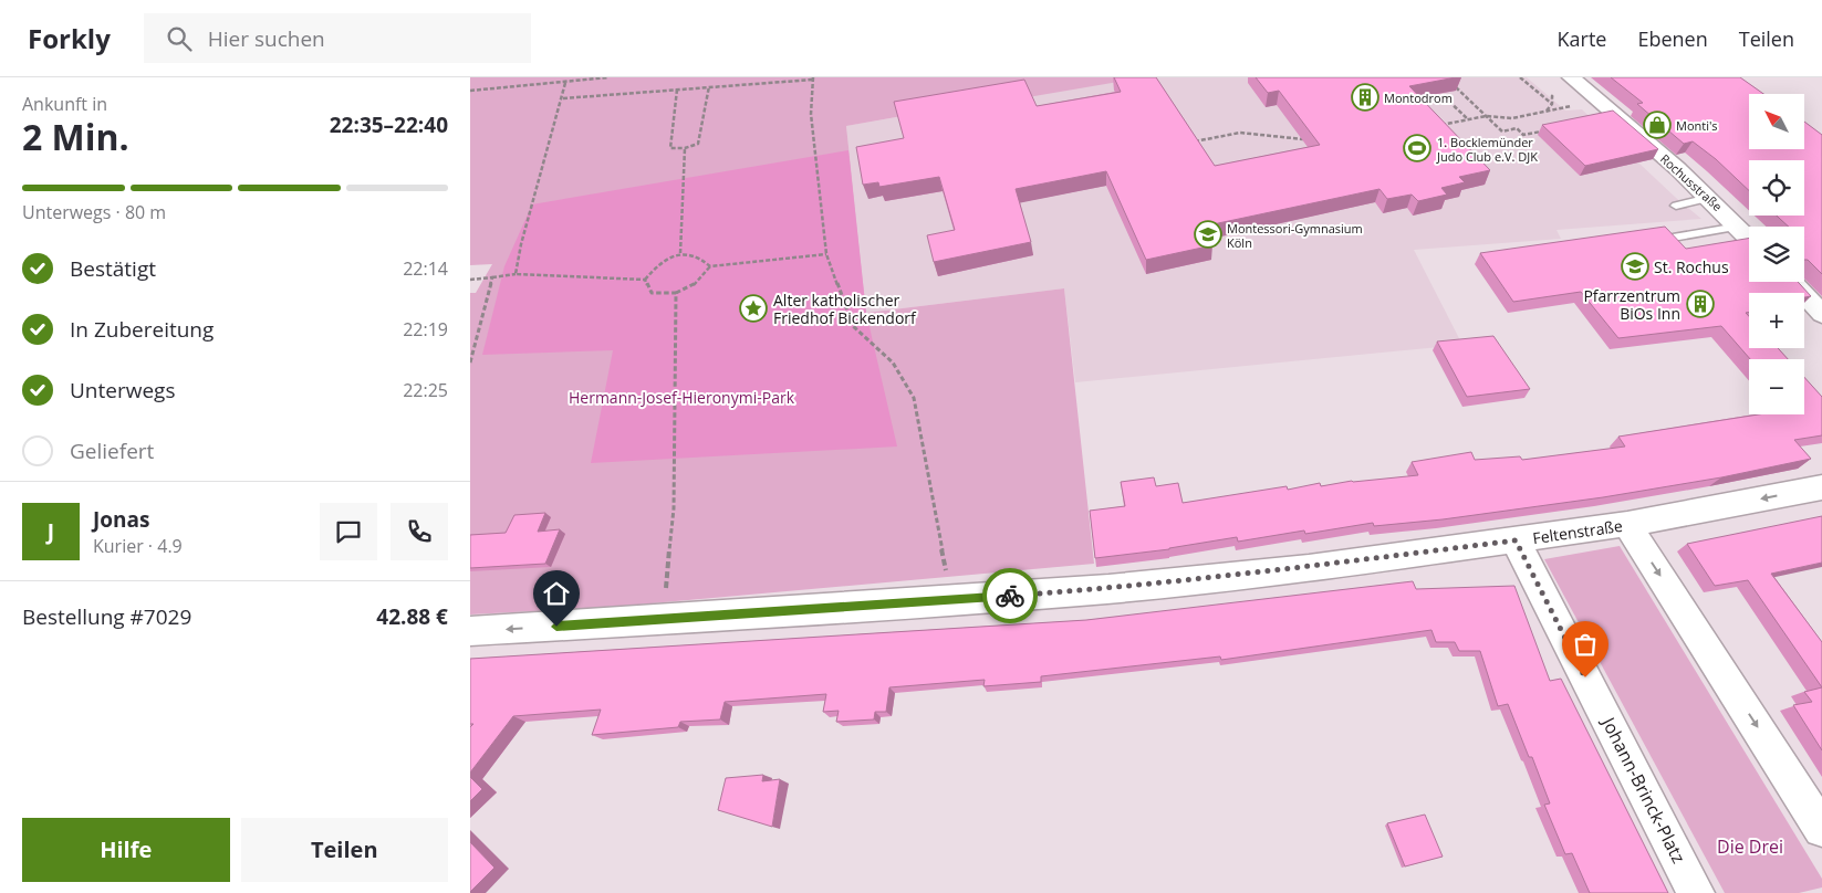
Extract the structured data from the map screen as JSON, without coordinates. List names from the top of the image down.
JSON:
{
  "streets": {
    "street": ["Rochusstraße", "Feltenstraße", "Johann-Brinck-Platz"]
  },
  "crossings": [
    ["Feltenstraße", "Johann-Brinck-Platz"]
  ],
  "parks": ["Hermann-Josef-Hieronymi-Park", "Die Drei"],
  "places": {
    "building": ["Montodrom", "Pfarrzentrum BiOs Inn"],
    "shop": ["Monti's"],
    "sports": ["1. Bocklemünder Judo Club e.V. DJK"],
    "school or university": ["Montessori-Gymnasium Köln", "St. Rochus"],
    "place": ["Alter katholischer Friedhof Bickendorf"]
  },
  "north": "top left",
  "page": {
    "header": "Forkly",
    "search": "Hier suchen",
    "nav": ["Karte", "Ebenen", "Teilen"],
    "heading": ["2 Min.", "Ankunft in", "22:35–22:40"],
    "panel": [
      "Jonas",
      "Kurier · 4.9",
      "Bestellung #7029",
      "42.88 €"
    ],
    "map_buttons": ["+", "−"],
    "bar": "Unterwegs · 80 m",
    "list": [
      ["Bestätigt", "22:14"],
      ["In Zubereitung", "22:19"],
      ["Unterwegs", "22:25"],
      "Geliefert"
    ],
    "round": "J",
    "buttons": ["Hilfe", "Teilen"]
  }
}
